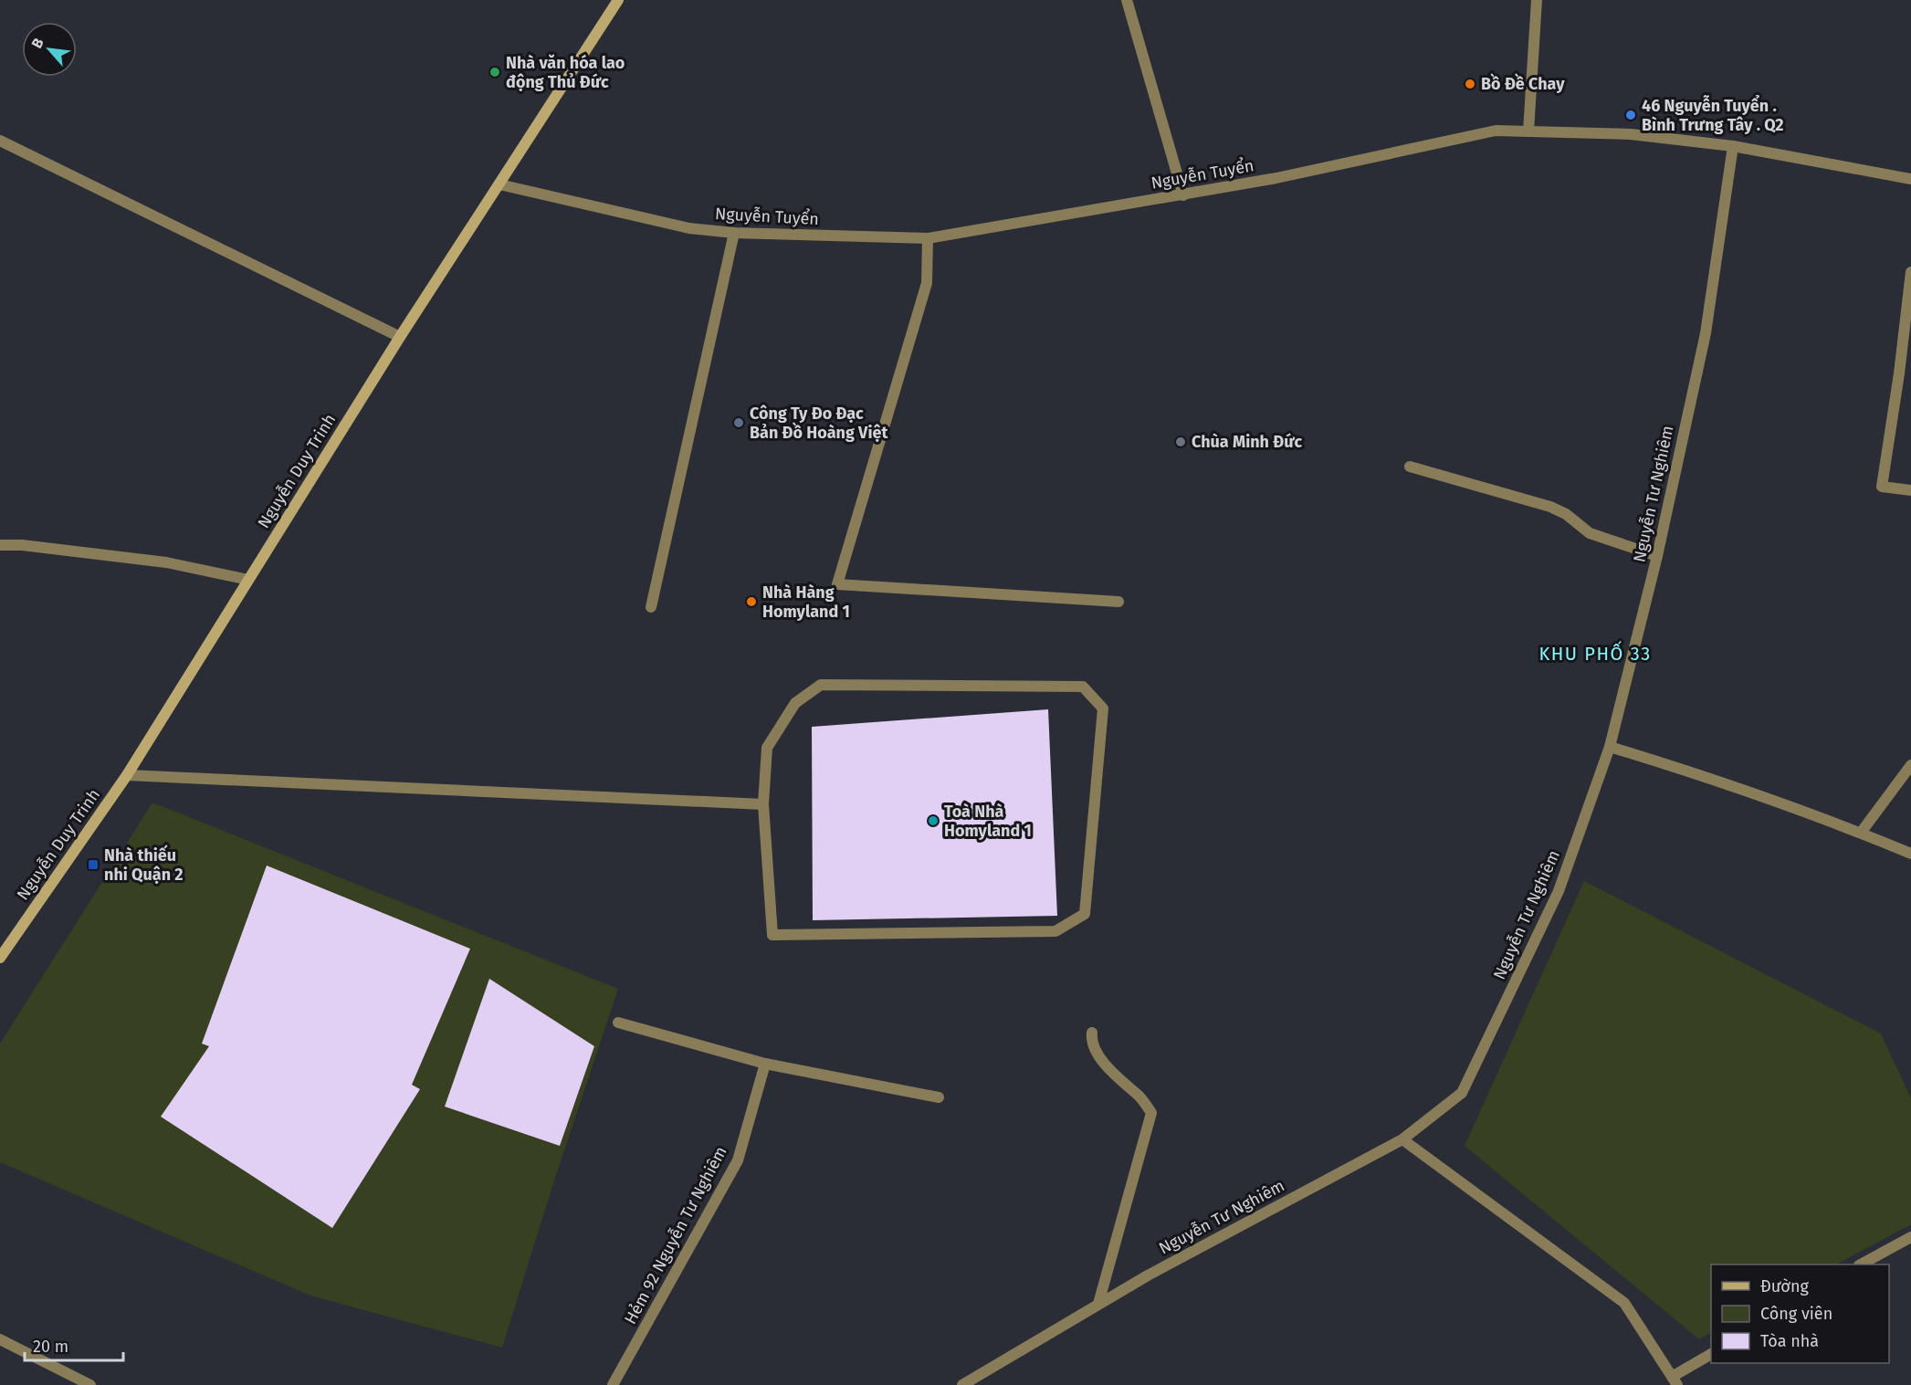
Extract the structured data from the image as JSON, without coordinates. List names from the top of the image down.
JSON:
{
  "streets": {
    "main road": ["Nguyễn Duy Trinh"],
    "street": ["Nguyễn Tuyển", "Nguyễn Tư Nghiêm", "Hẻm 92 Nguyễn Tư Nghiêm"]
  },
  "crossings": [
    ["Nguyễn Tuyển", "Nguyễn Duy Trinh"],
    ["Nguyễn Tuyển", "Nguyễn Tư Nghiêm"]
  ],
  "districts": ["KHU PHỐ 33"],
  "places": {
    "other": [
      "Nhà văn hóa lao động Thủ Đức",
      "Bồ Đề Chay",
      "46 Nguyễn Tuyển . Bình Trưng Tây . Q2",
      "Công Ty Đo Đạc Bản Đồ Hoàng Việt",
      "Chùa Minh Đức",
      "Nhà Hàng Homyland 1",
      "Toà Nhà Homyland 1"
    ],
    "transit": ["Nhà thiếu nhi Quận 2"]
  },
  "legend": ["Đường", "Công viên", "Tòa nhà"],
  "scale_bar": "20 m",
  "north": "top left"
}
